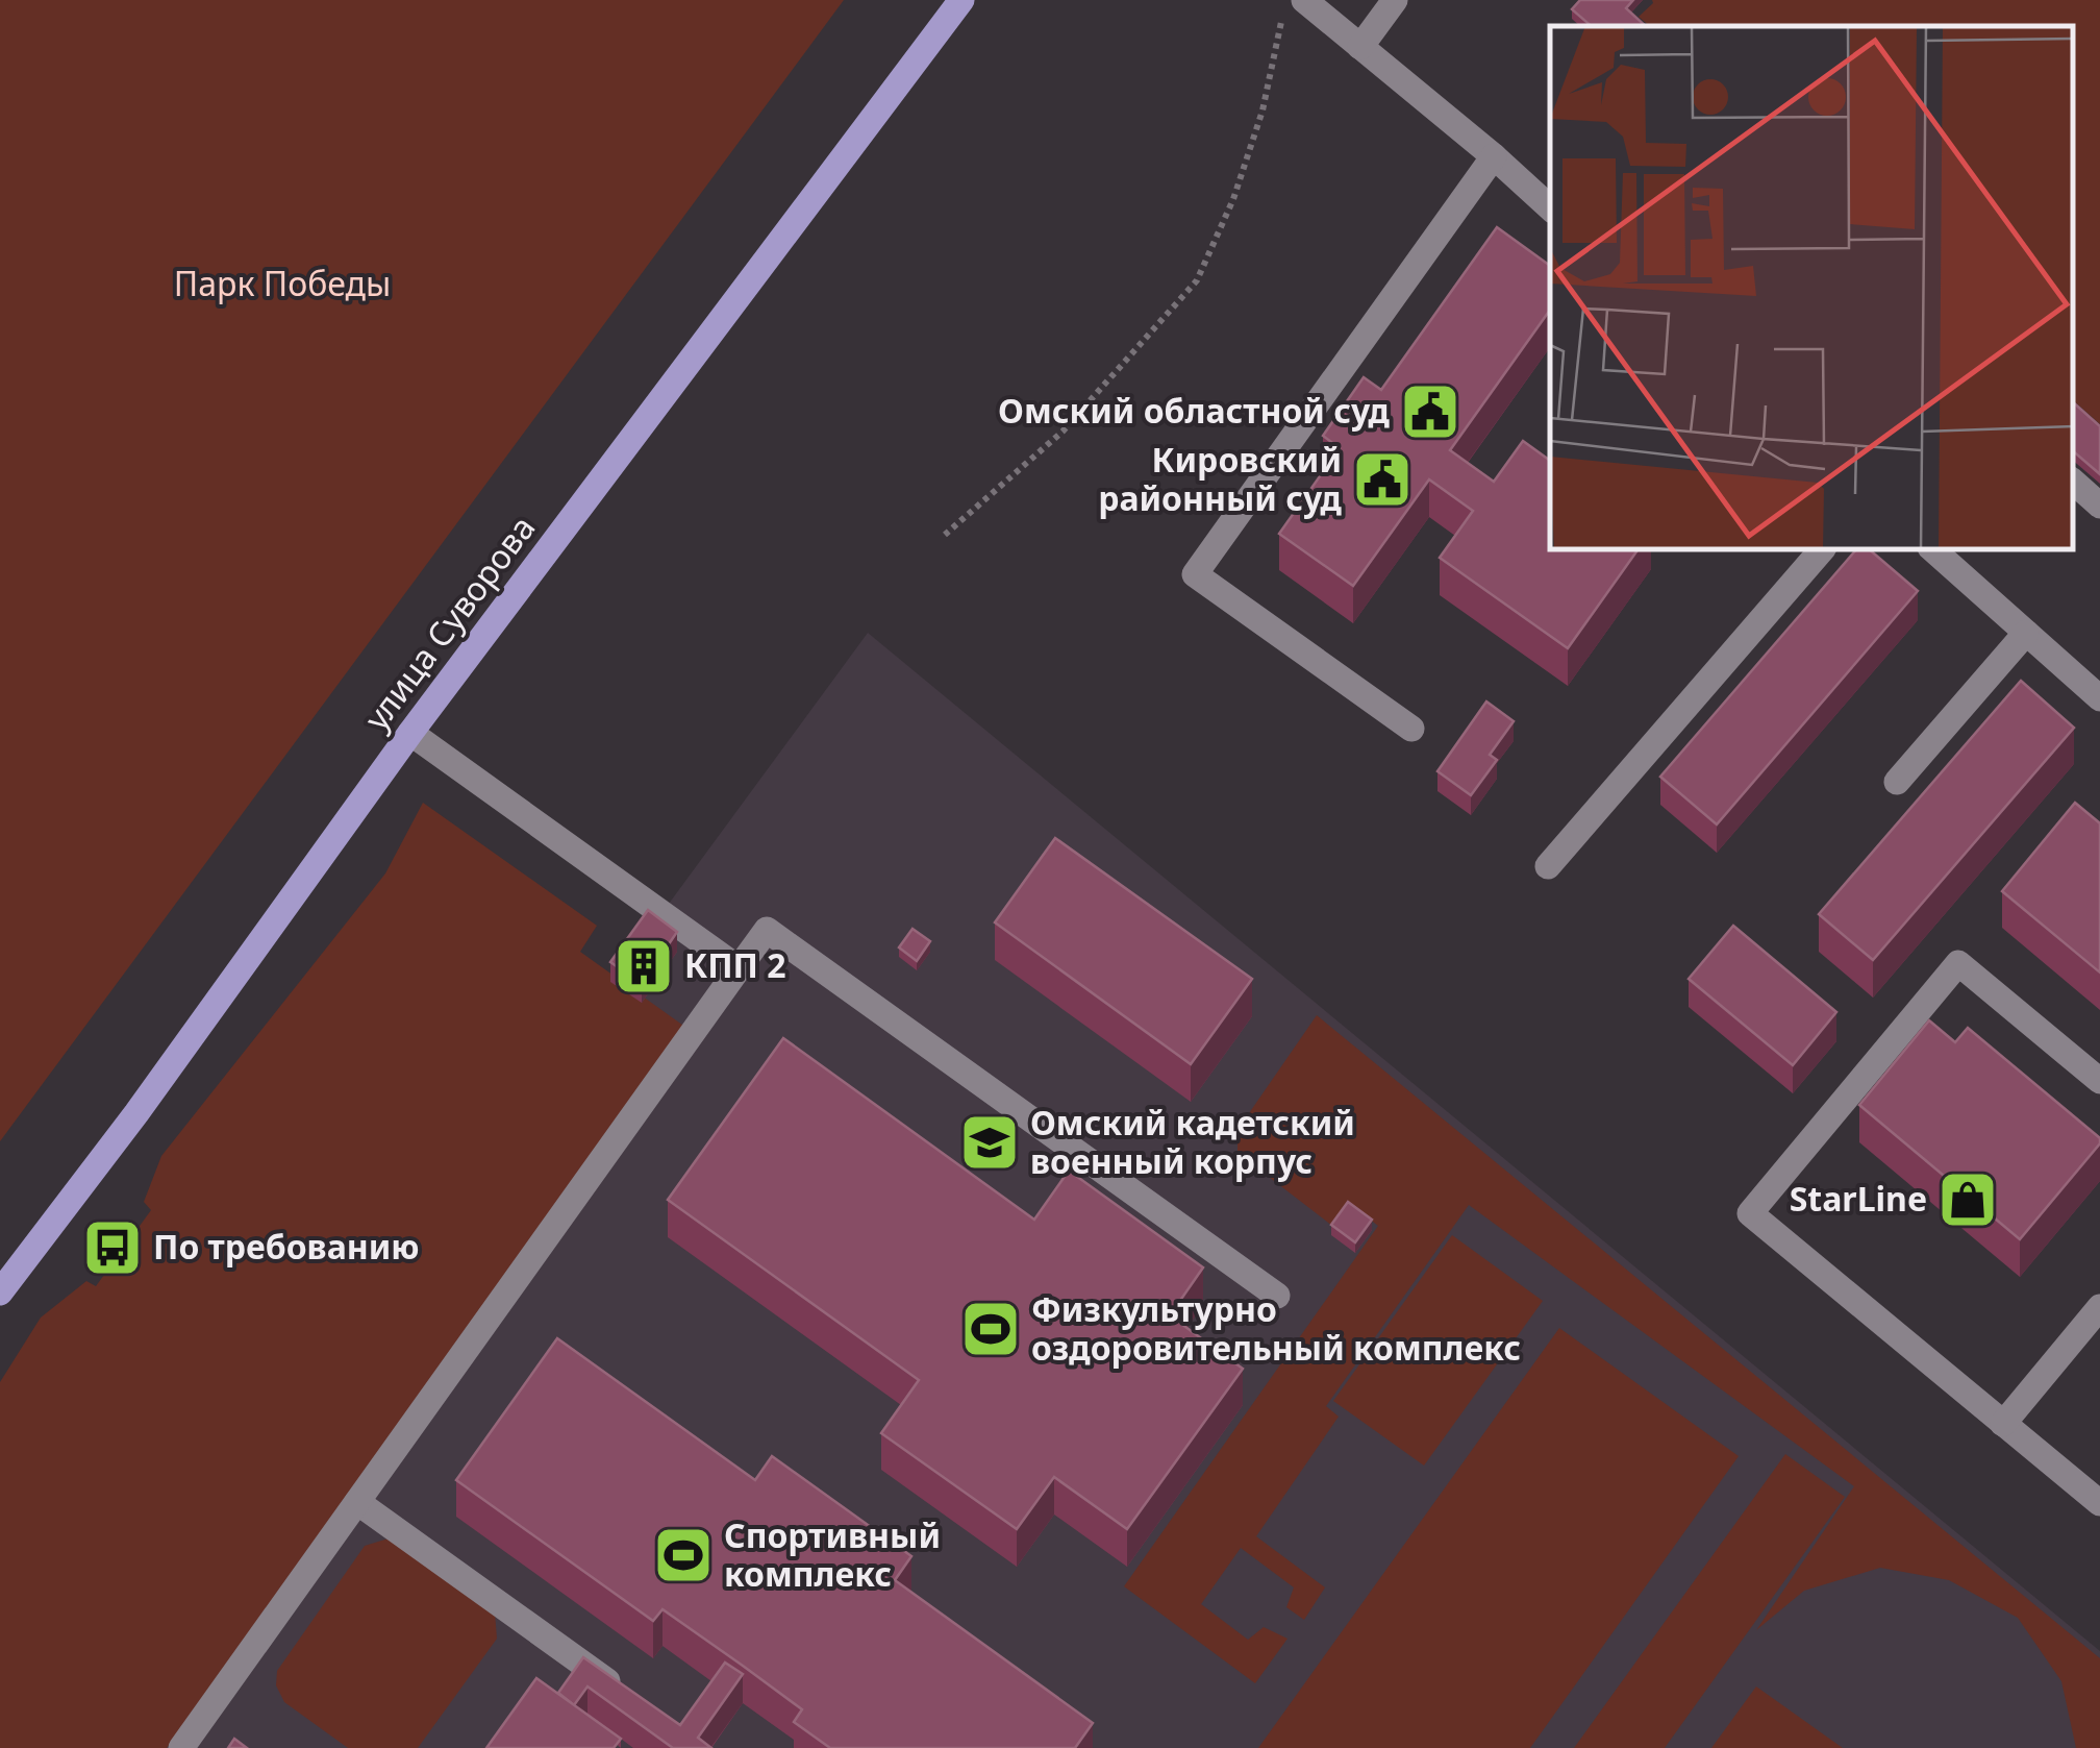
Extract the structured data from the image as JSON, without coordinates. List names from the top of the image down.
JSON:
{
  "streets": {
    "main road": ["улица Суворова"]
  },
  "parks": ["Парк Победы"],
  "places": {
    "public building": ["Омский областной суд", "Кировский районный суд"],
    "building": ["КПП 2"],
    "school or university": ["Омский кадетский военный корпус"],
    "shop": ["StarLine"],
    "bus stop": ["По требованию"],
    "sports": ["Физкультурно оздоровительный комплекс", "Спортивный комплекс"]
  }
}
